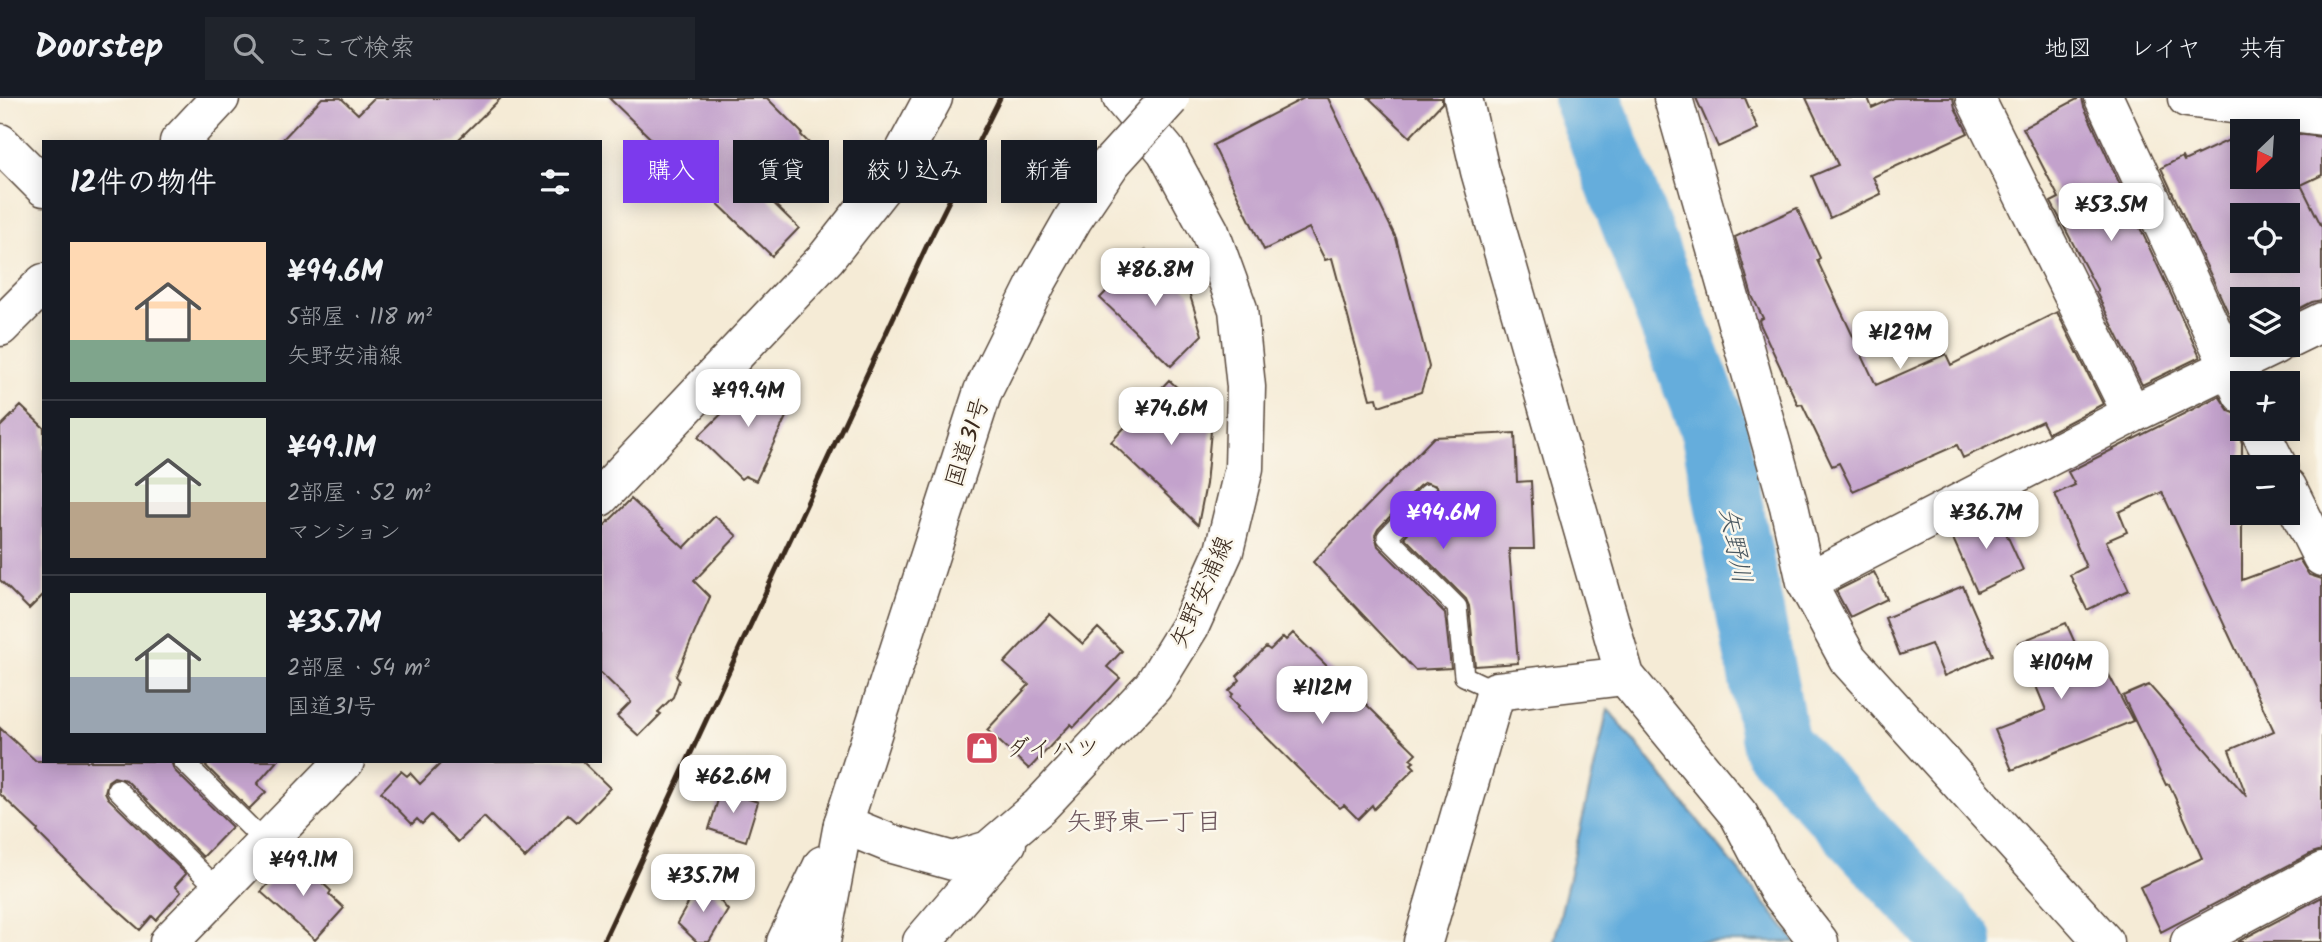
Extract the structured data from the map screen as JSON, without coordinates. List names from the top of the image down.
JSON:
{
  "streets": {
    "main road": ["国道31号", "矢野安浦線"]
  },
  "crossings": [
    ["国道31号", "矢野安浦線"]
  ],
  "districts": ["矢野東一丁目"],
  "water": ["矢野川"],
  "places": {
    "shop": ["ダイハツ"]
  },
  "north": "bottom left",
  "page": {
    "header": "Doorstep",
    "search": "ここで検索",
    "nav": ["地図", "レイヤ", "共有"],
    "map_buttons": ["+", "−"],
    "chip": [
      "購入",
      "賃貸",
      "絞り込み",
      "新着"
    ],
    "heading": "12件の物件",
    "price": [
      "¥53.5M",
      "¥86.8M",
      "¥129M",
      "¥99.4M",
      "¥74.6M",
      "¥94.6M",
      "¥36.7M",
      "¥104M",
      "¥112M",
      "¥62.6M",
      "¥49.1M",
      "¥35.7M"
    ],
    "list": [
      {
        "name": "¥94.6M",
        "note": "5部屋 · 118 m² · 矢野安浦線"
      },
      {
        "name": "¥49.1M",
        "note": "2部屋 · 52 m² · マンション"
      },
      {
        "name": "¥35.7M",
        "note": "2部屋 · 54 m² · 国道31号"
      }
    ]
  }
}
